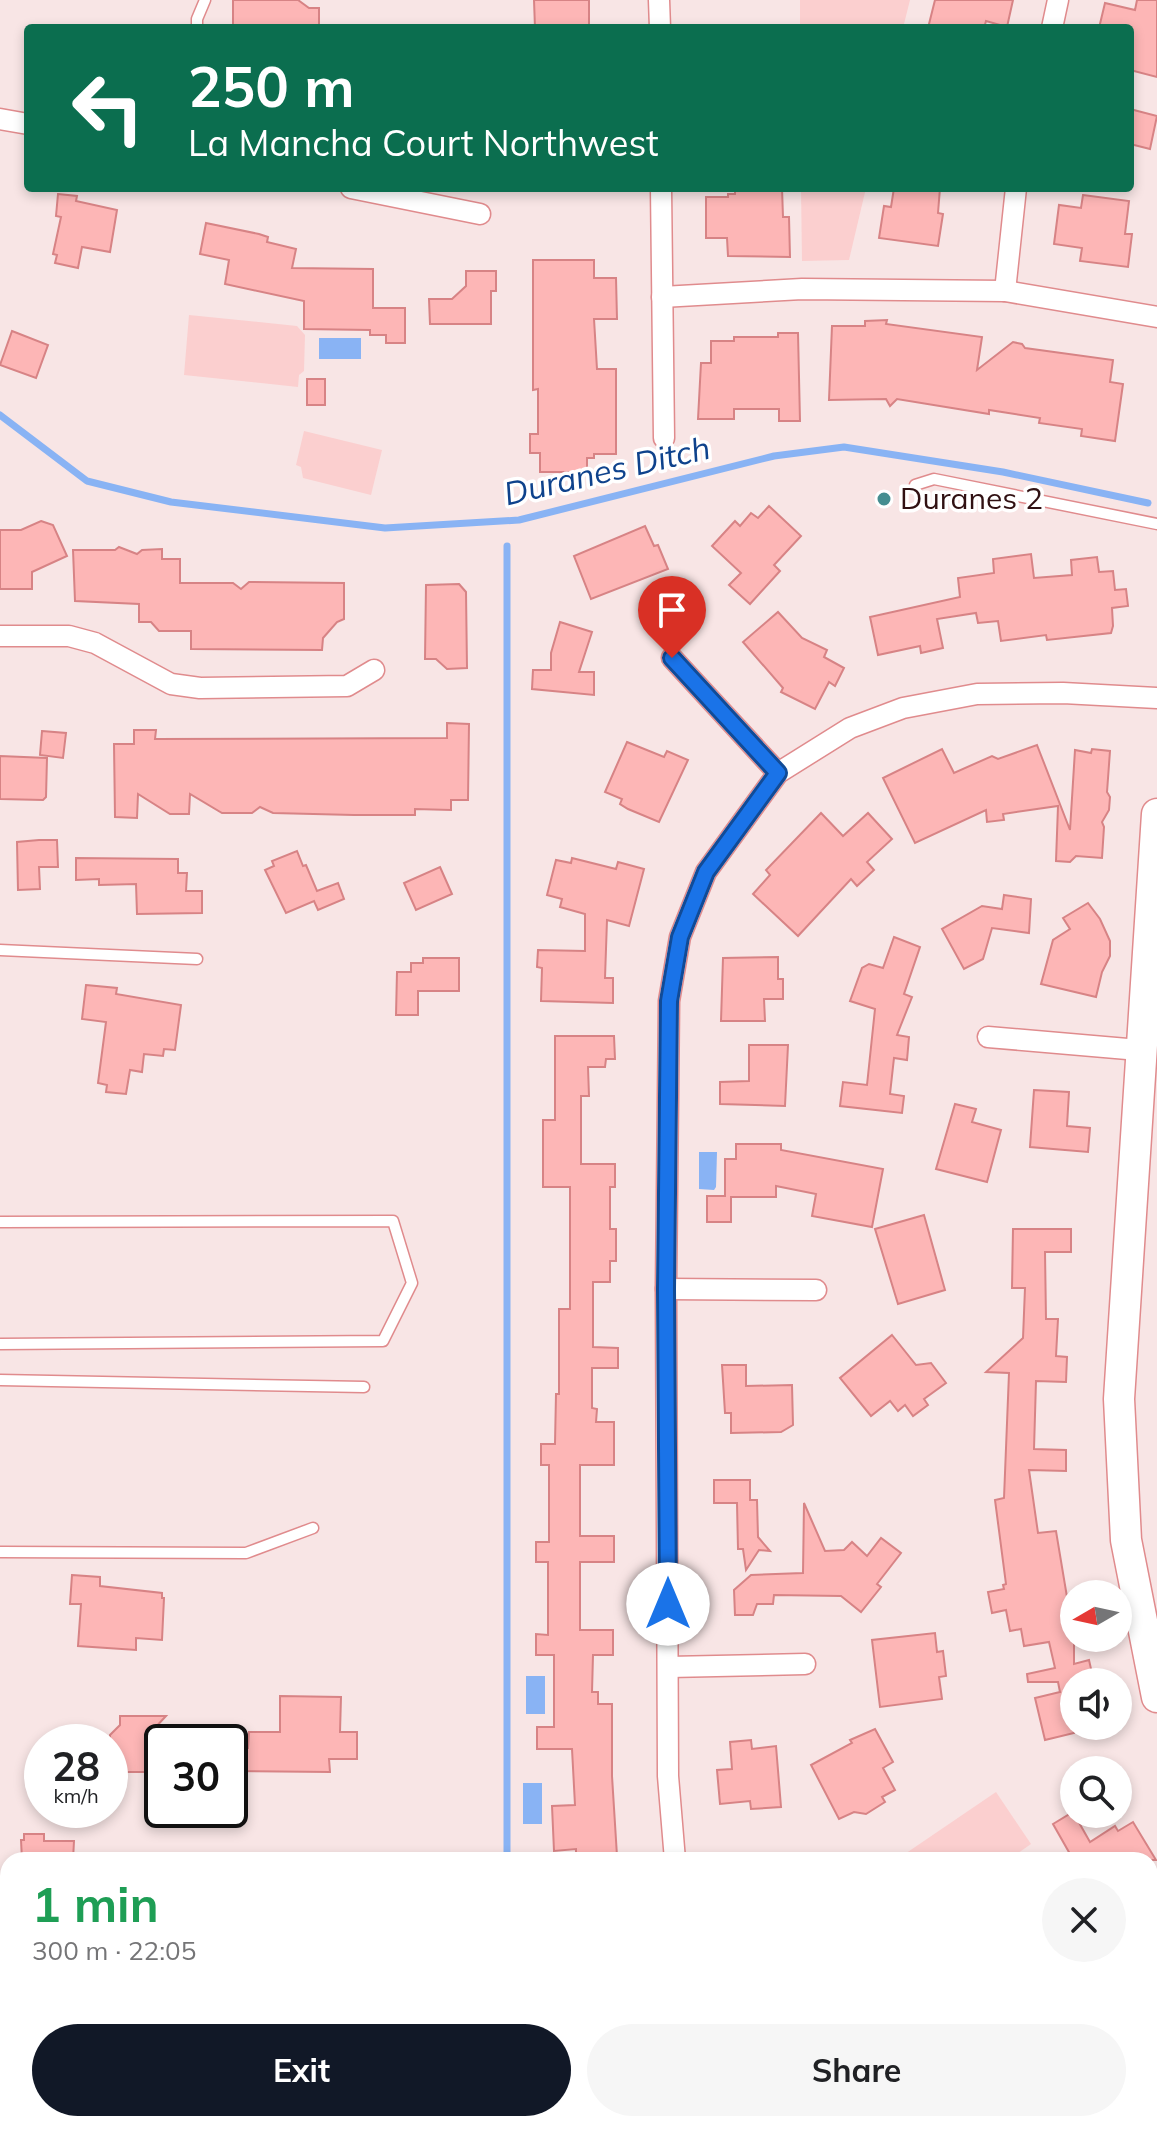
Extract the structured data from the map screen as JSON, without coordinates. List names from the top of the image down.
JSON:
{
  "water": ["Duranes Ditch"],
  "places": ["Duranes 2"],
  "north": "left",
  "page": {
    "turn": ["250 m", "La Mancha Court Northwest"],
    "speed": "28 km/h",
    "limit": "30",
    "heading": ["1 min", "300 m · 22:05"],
    "buttons": ["Exit", "Share"]
  }
}
